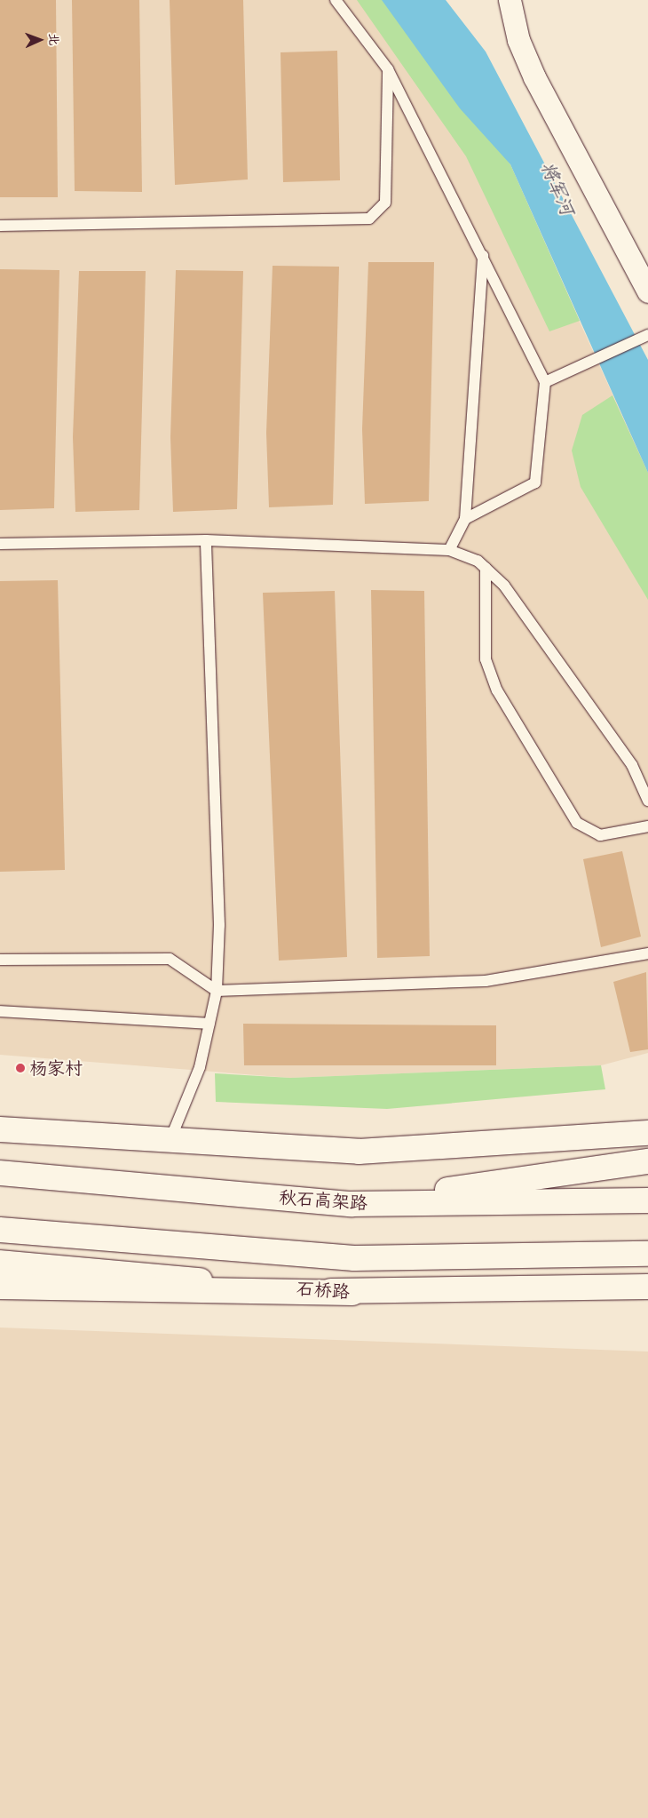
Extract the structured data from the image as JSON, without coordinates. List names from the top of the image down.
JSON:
{
  "streets": {
    "main road": ["秋石高架路", "石桥路"]
  },
  "water": ["将军河"],
  "places": ["杨家村"],
  "north": "right"
}
